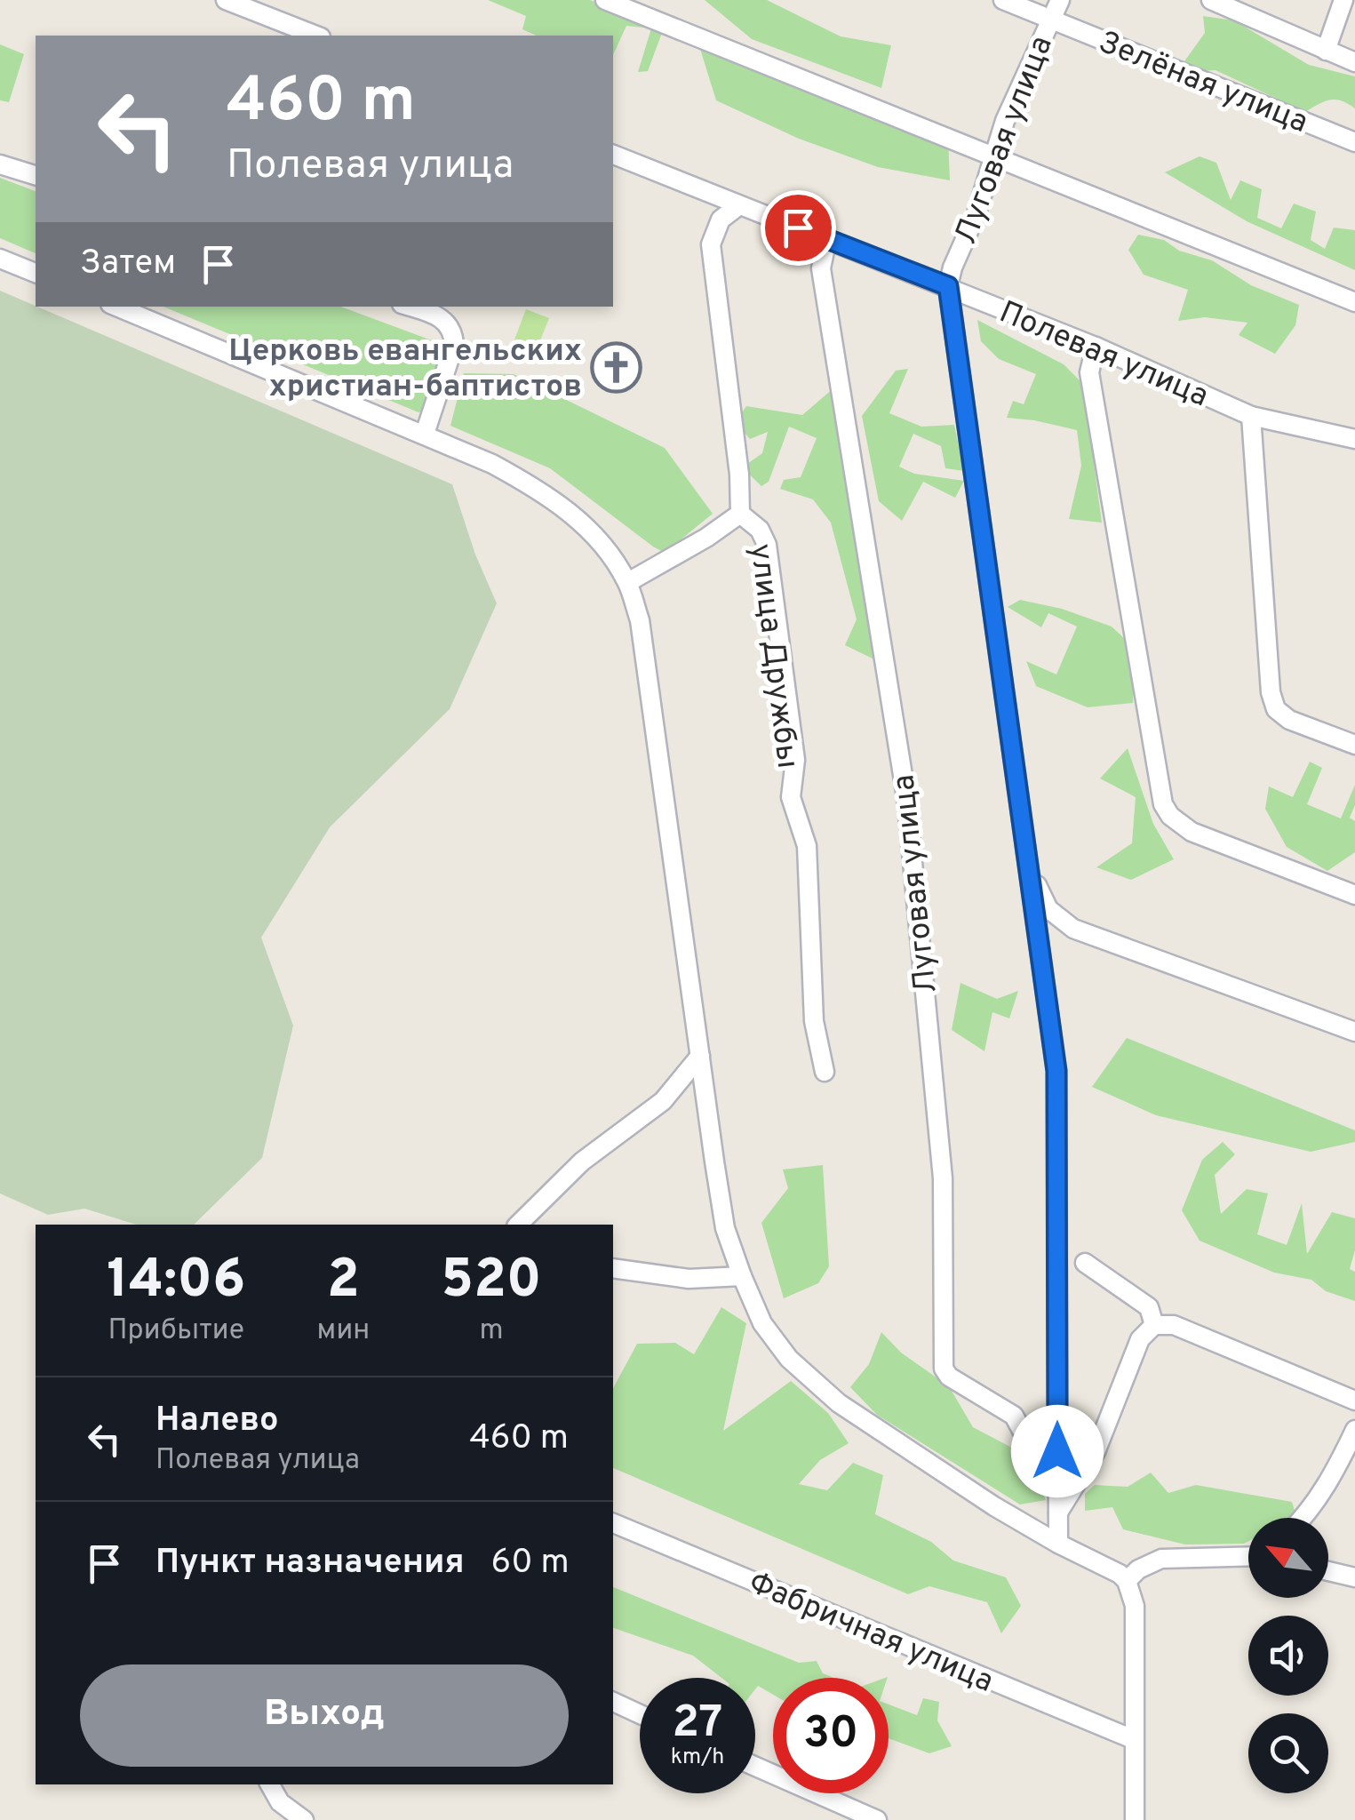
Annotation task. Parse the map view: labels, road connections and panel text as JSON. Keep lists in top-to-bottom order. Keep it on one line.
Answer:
{"streets":{"street":["Зелёная улица","Луговая улица","Полевая улица","улица Дружбы","Фабричная улица"]},"crossings":[["Зелёная улица","Луговая улица"],["Луговая улица","Полевая улица"],["Полевая улица","улица Дружбы"]],"places":{"church":["Церковь евангельских христиан-баптистов"]},"north":"top left","page":{"turn":["460 m","Полевая улица"],"then":"Затем","eta":["14:06","Прибытие","2","мин","520","m"],"list":[{"name":"Налево","note":"Полевая улица","value":"460 m"},{"name":"Пункт назначения","value":"60 m"}],"buttons":"Выход","speed":"27 km/h","limit":"30"}}
